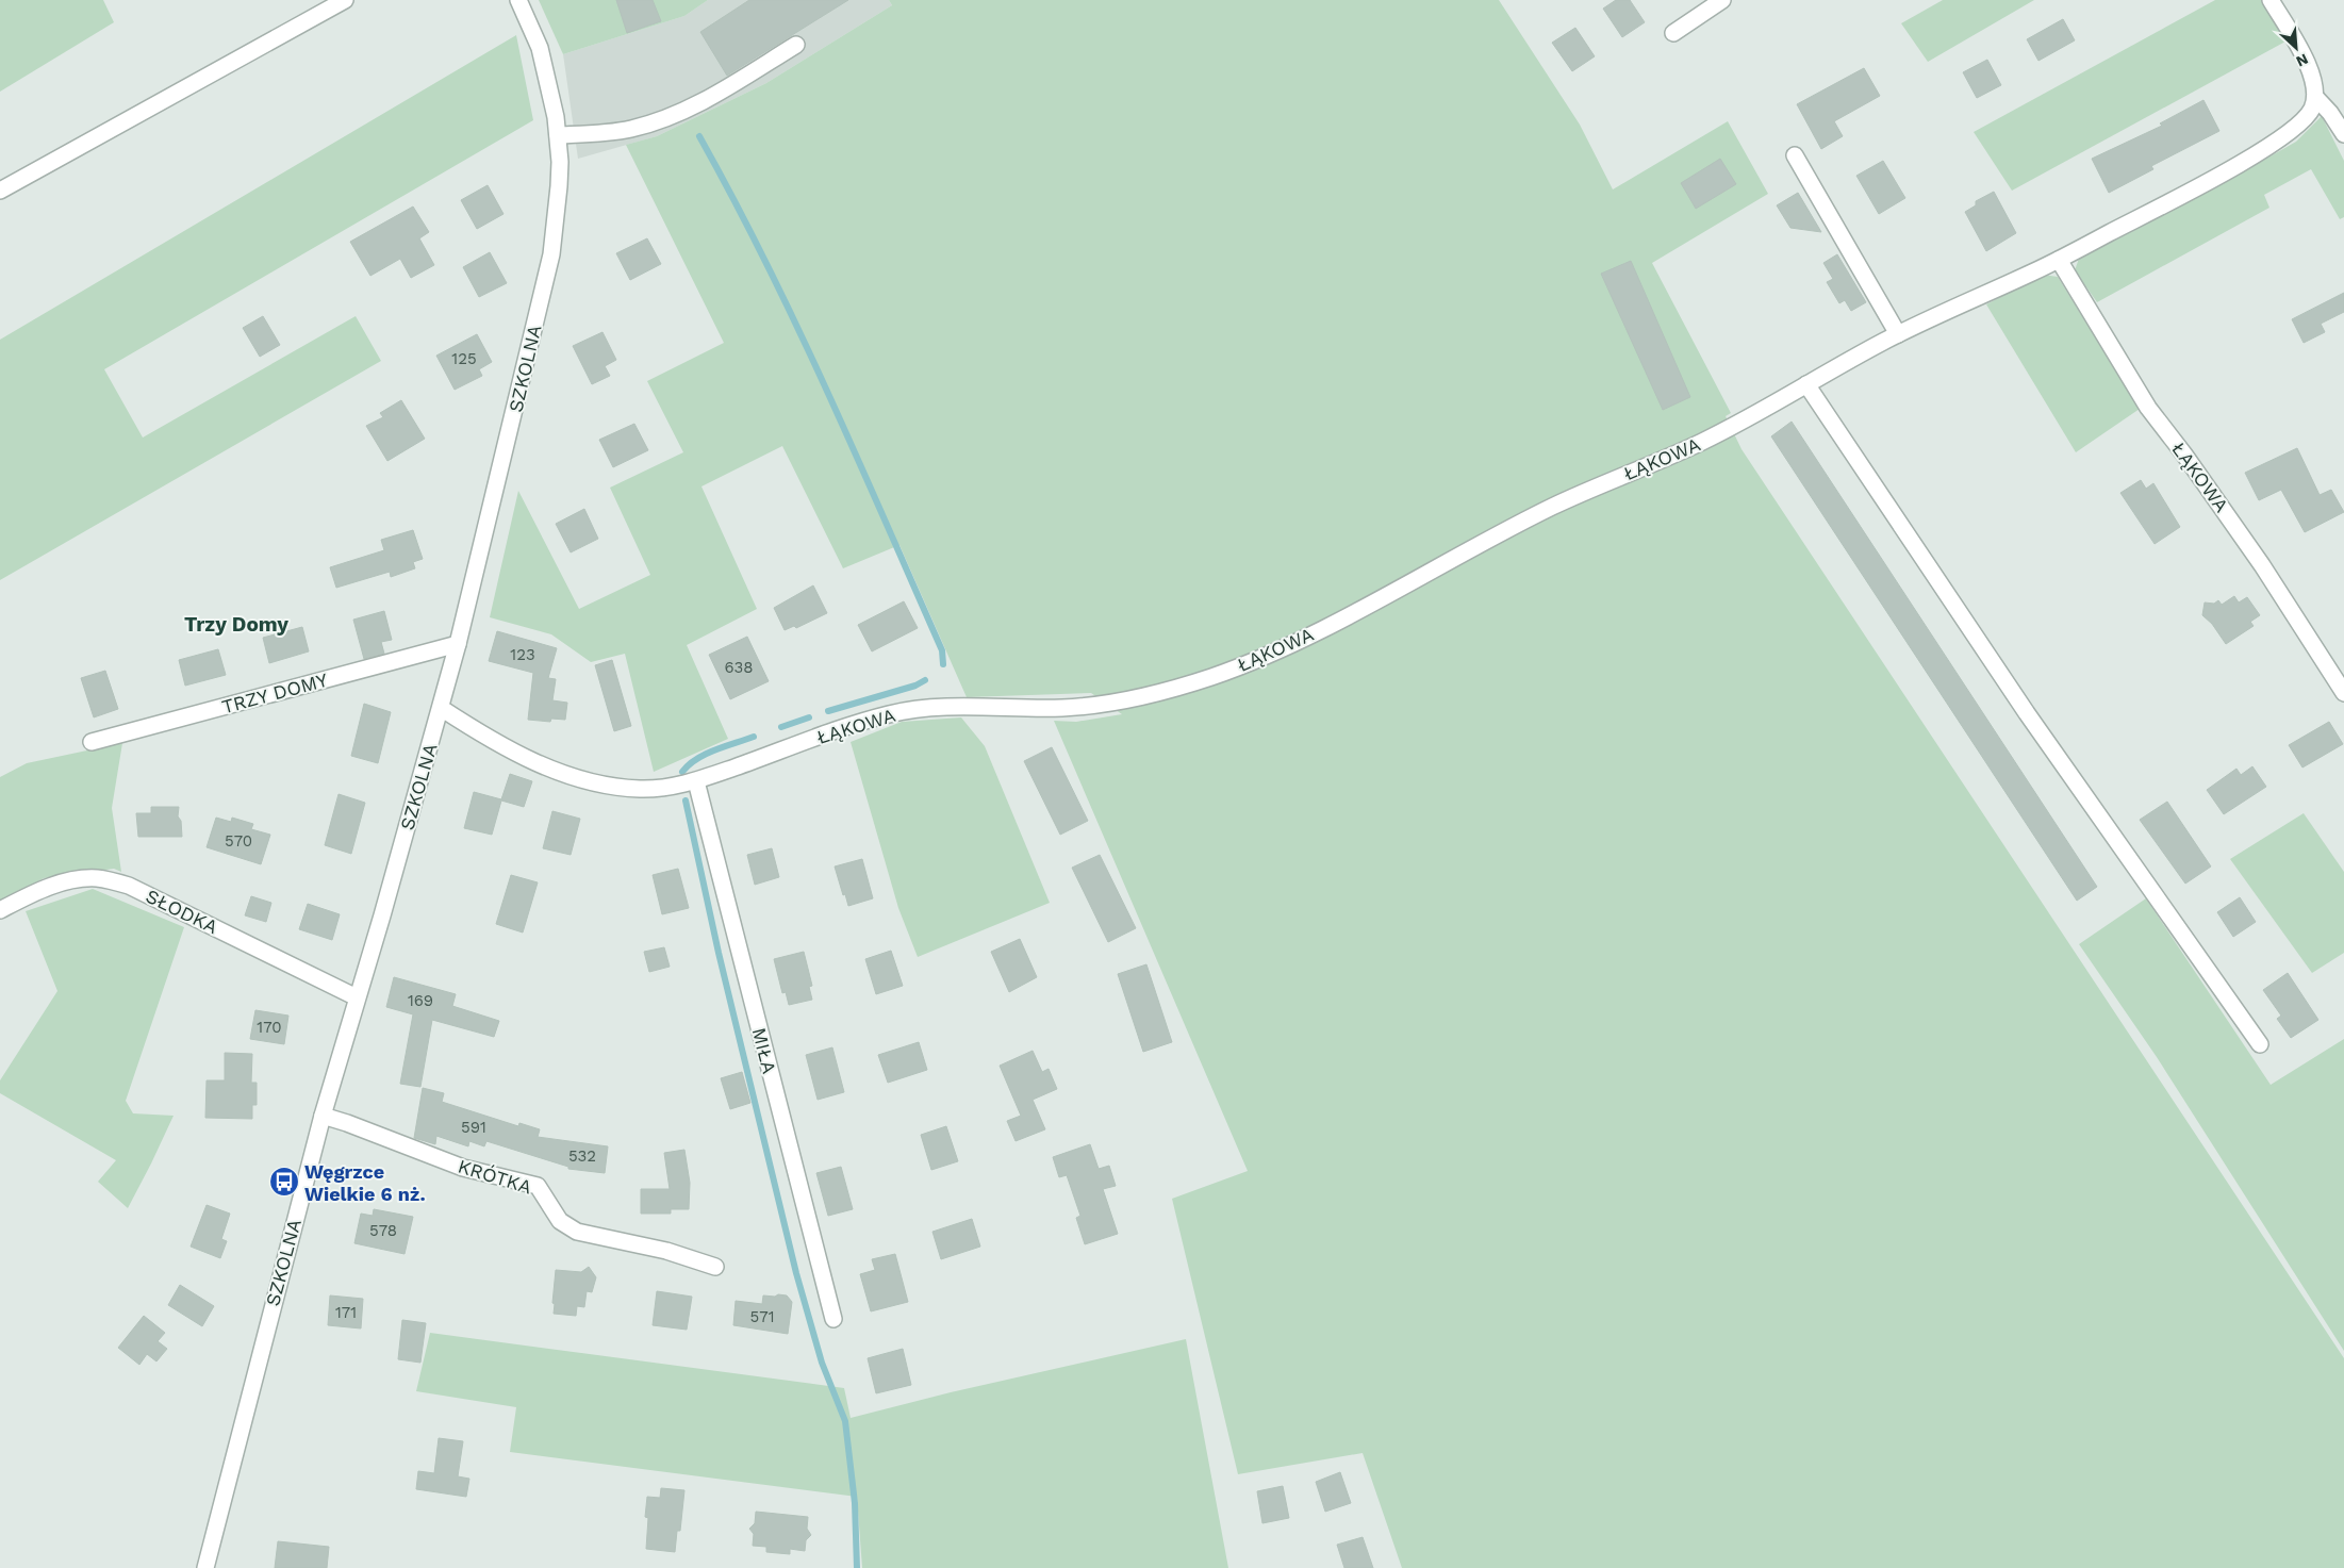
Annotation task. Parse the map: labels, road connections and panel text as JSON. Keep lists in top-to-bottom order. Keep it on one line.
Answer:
{"streets":{"street":["SZKOLNA","ŁĄKOWA","TRZY DOMY","SŁODKA","MIŁA","KRÓTKA"]},"crossings":[["SZKOLNA","ŁĄKOWA"],["SZKOLNA","TRZY DOMY"],["SZKOLNA","SŁODKA"],["SZKOLNA","KRÓTKA"],["ŁĄKOWA","MIŁA"]],"districts":["Trzy Domy"],"places":{"bus stop":["Węgrzce Wielkie 6 nż."]},"house_numbers":["125","123","638","570","169","170","591","532","578","171","571"],"north":"bottom right"}
